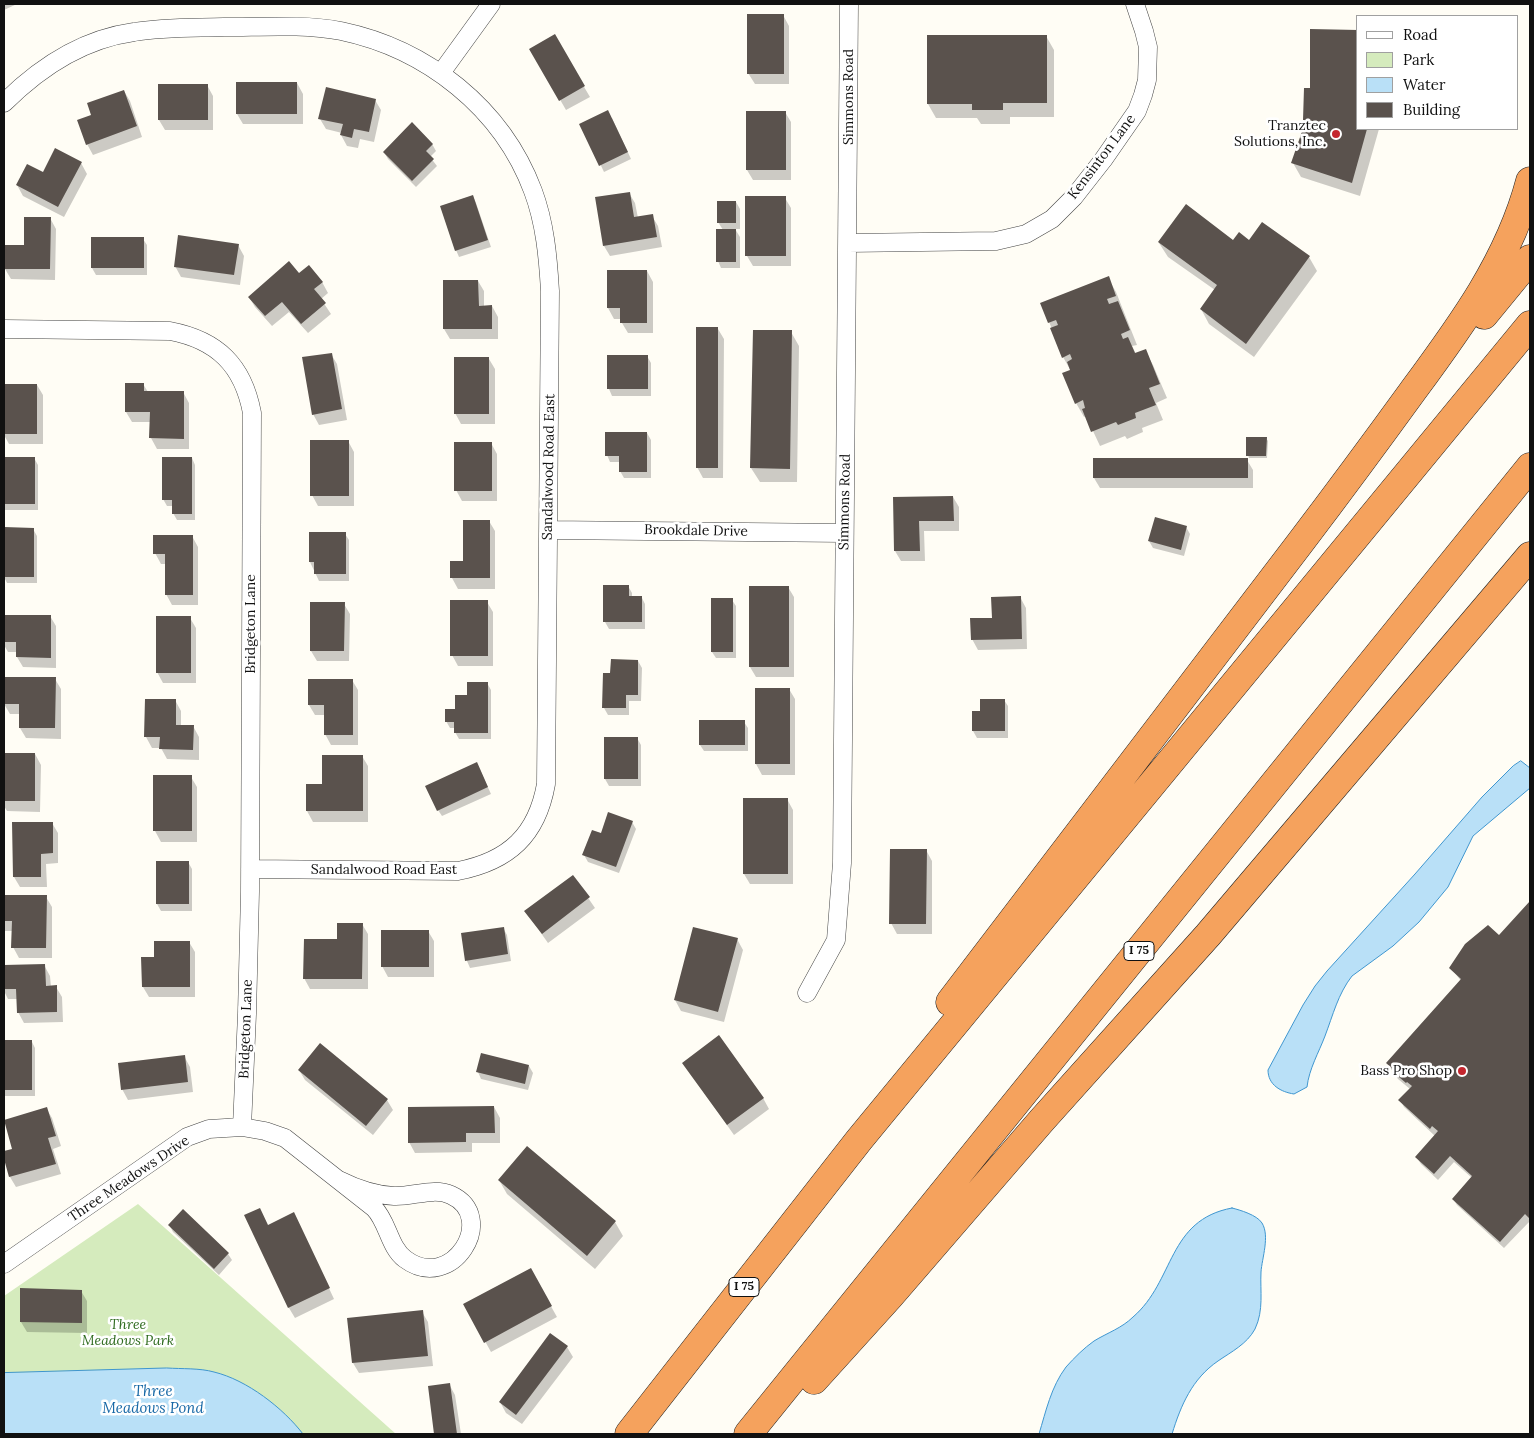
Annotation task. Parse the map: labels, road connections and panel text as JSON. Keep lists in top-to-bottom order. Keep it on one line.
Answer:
{"streets":{"highway":["I 75"],"street":["Simmons Road","Kensinton Lane","Sandalwood Road East","Brookdale Drive","Bridgeton Lane","Three Meadows Drive"]},"crossings":[["Simmons Road","Kensinton Lane"],["Simmons Road","Brookdale Drive"],["Sandalwood Road East","Brookdale Drive"],["Sandalwood Road East","Bridgeton Lane"],["Bridgeton Lane","Three Meadows Drive"]],"water":["Three Meadows Pond"],"parks":["Three Meadows Park"],"places":["Tranztec Solutions, Inc.","Bass Pro Shop"],"legend":["Road","Park","Water","Building"]}
